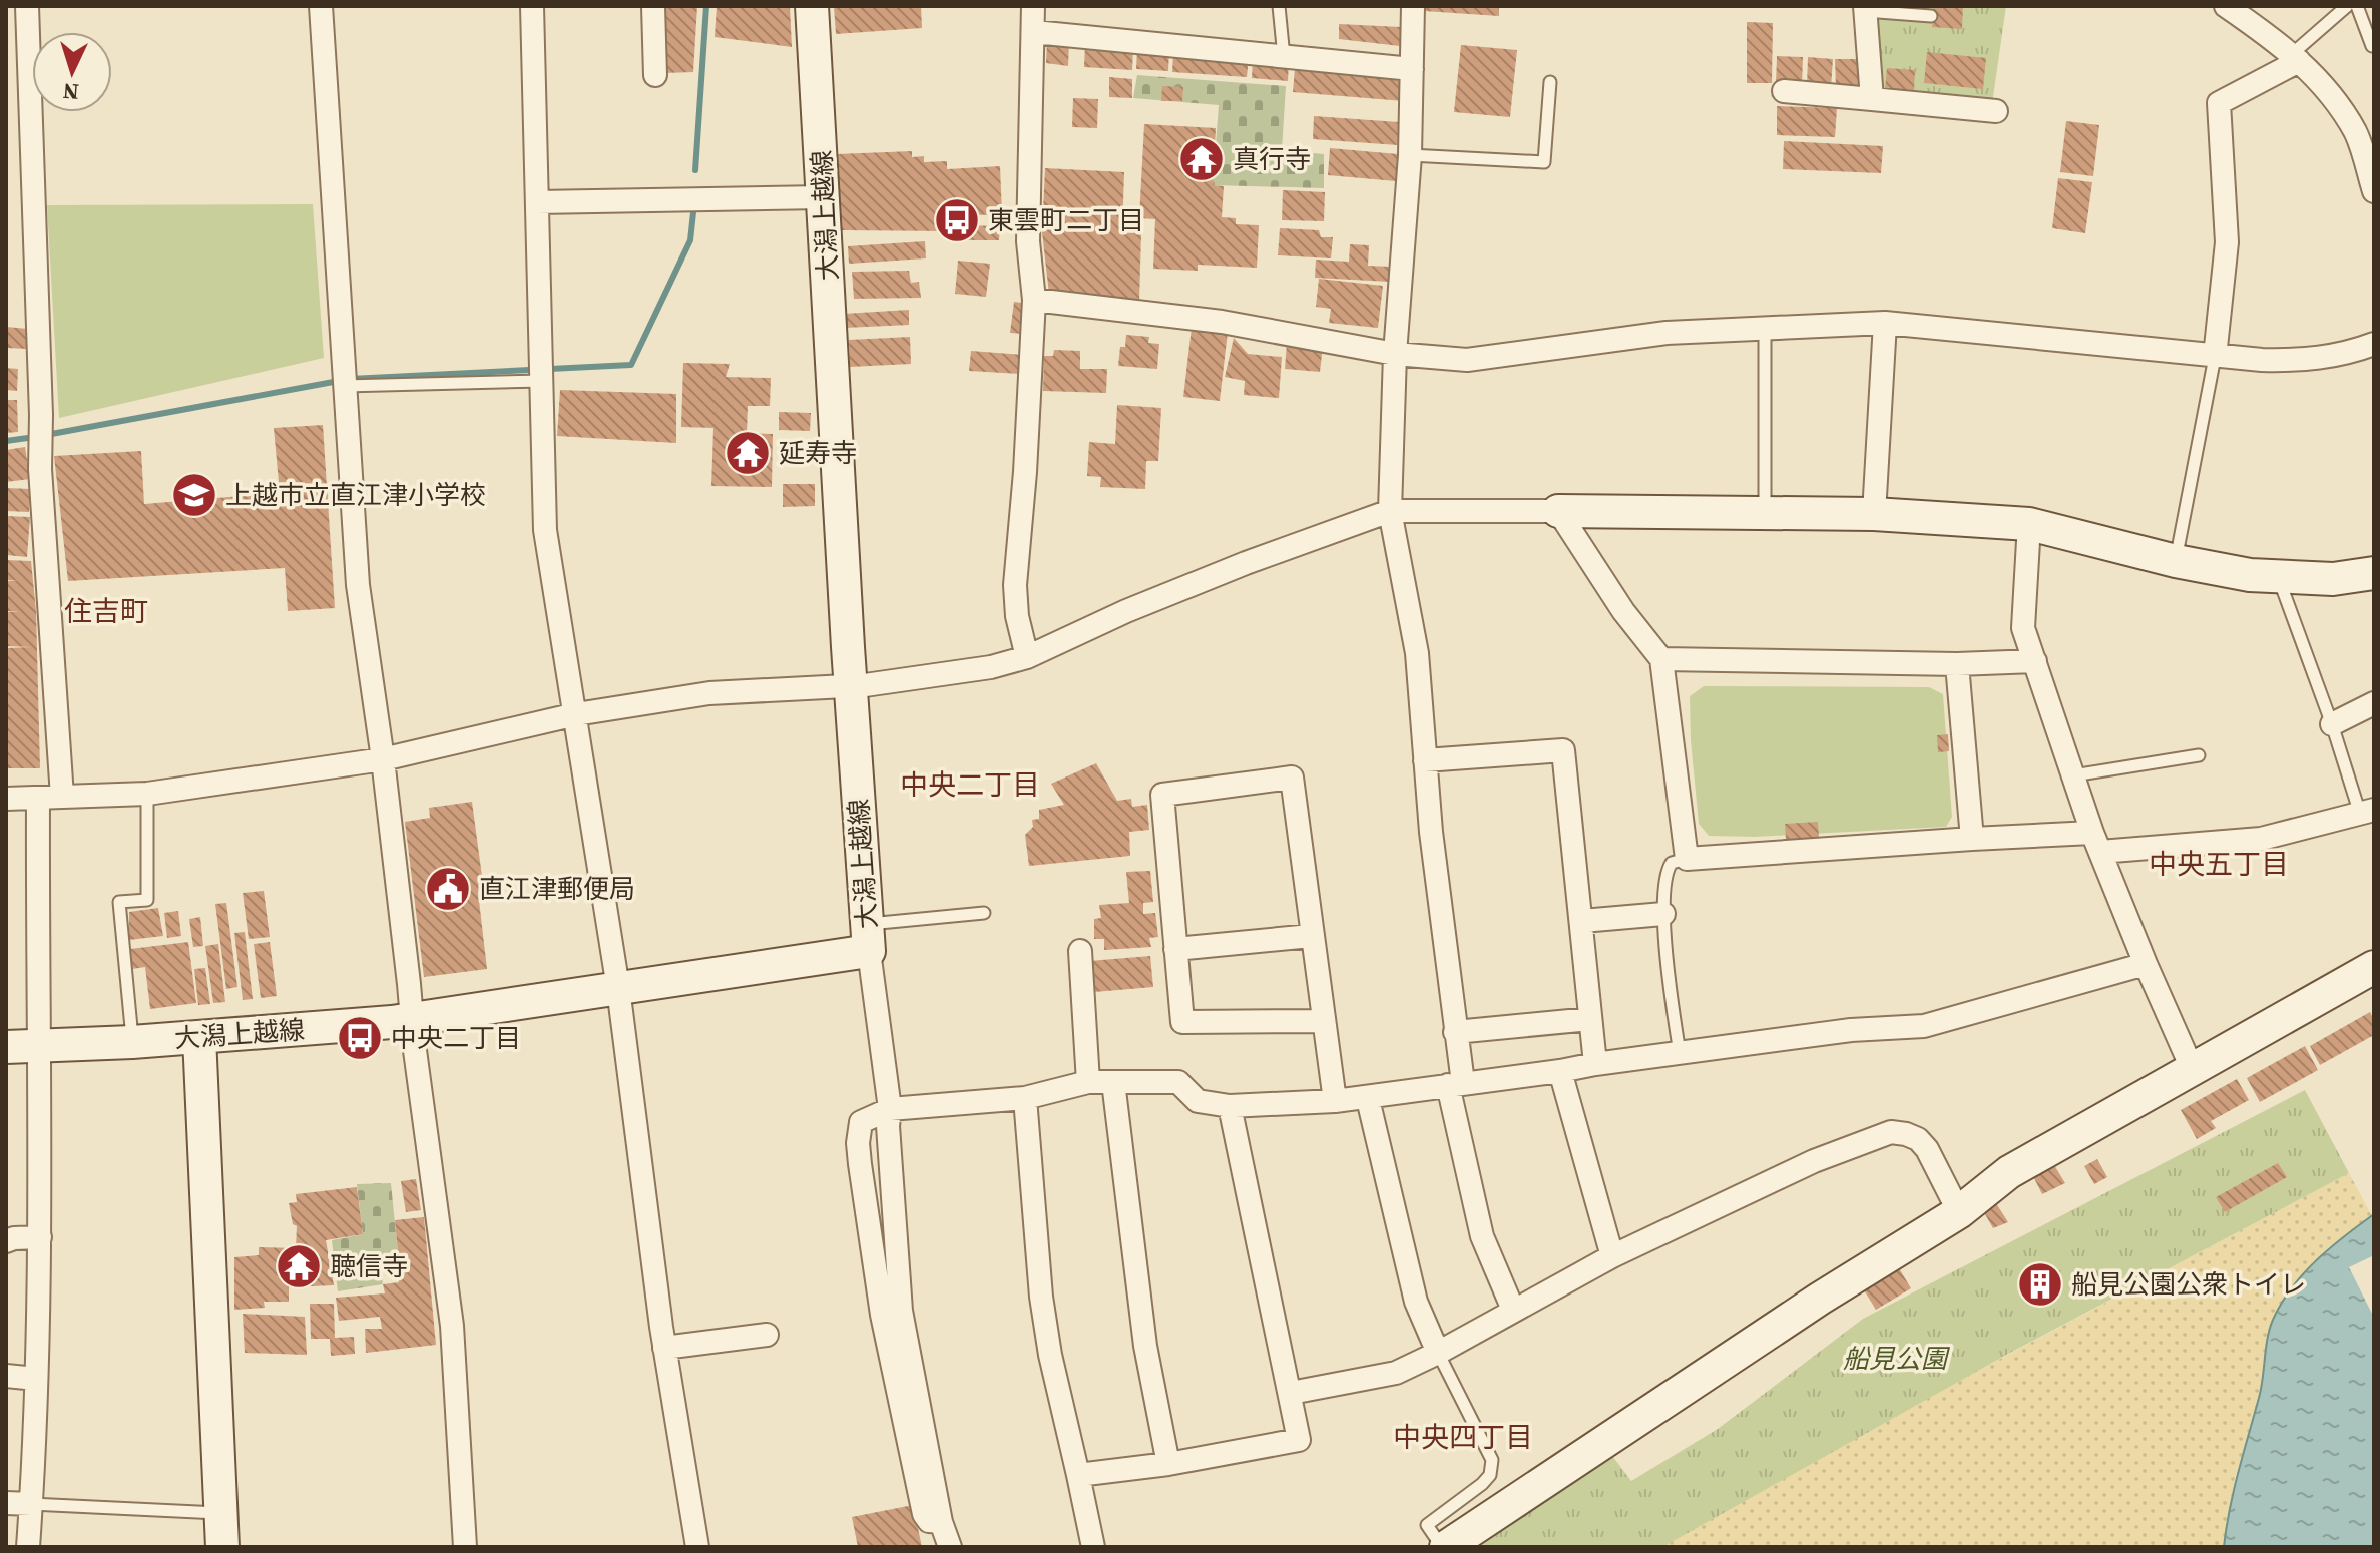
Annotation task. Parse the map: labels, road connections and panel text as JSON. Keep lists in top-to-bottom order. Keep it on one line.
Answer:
{"streets":{"street":["大潟上越線"]},"districts":["住吉町","中央二丁目","中央五丁目","中央四丁目"],"parks":["船見公園"],"places":{"temple":["真行寺","延寿寺","聴信寺"],"bus stop":["東雲町二丁目","中央二丁目"],"school or university":["上越市立直江津小学校"],"public building":["直江津郵便局"],"building":["船見公園公衆トイレ"]},"north":"bottom"}
